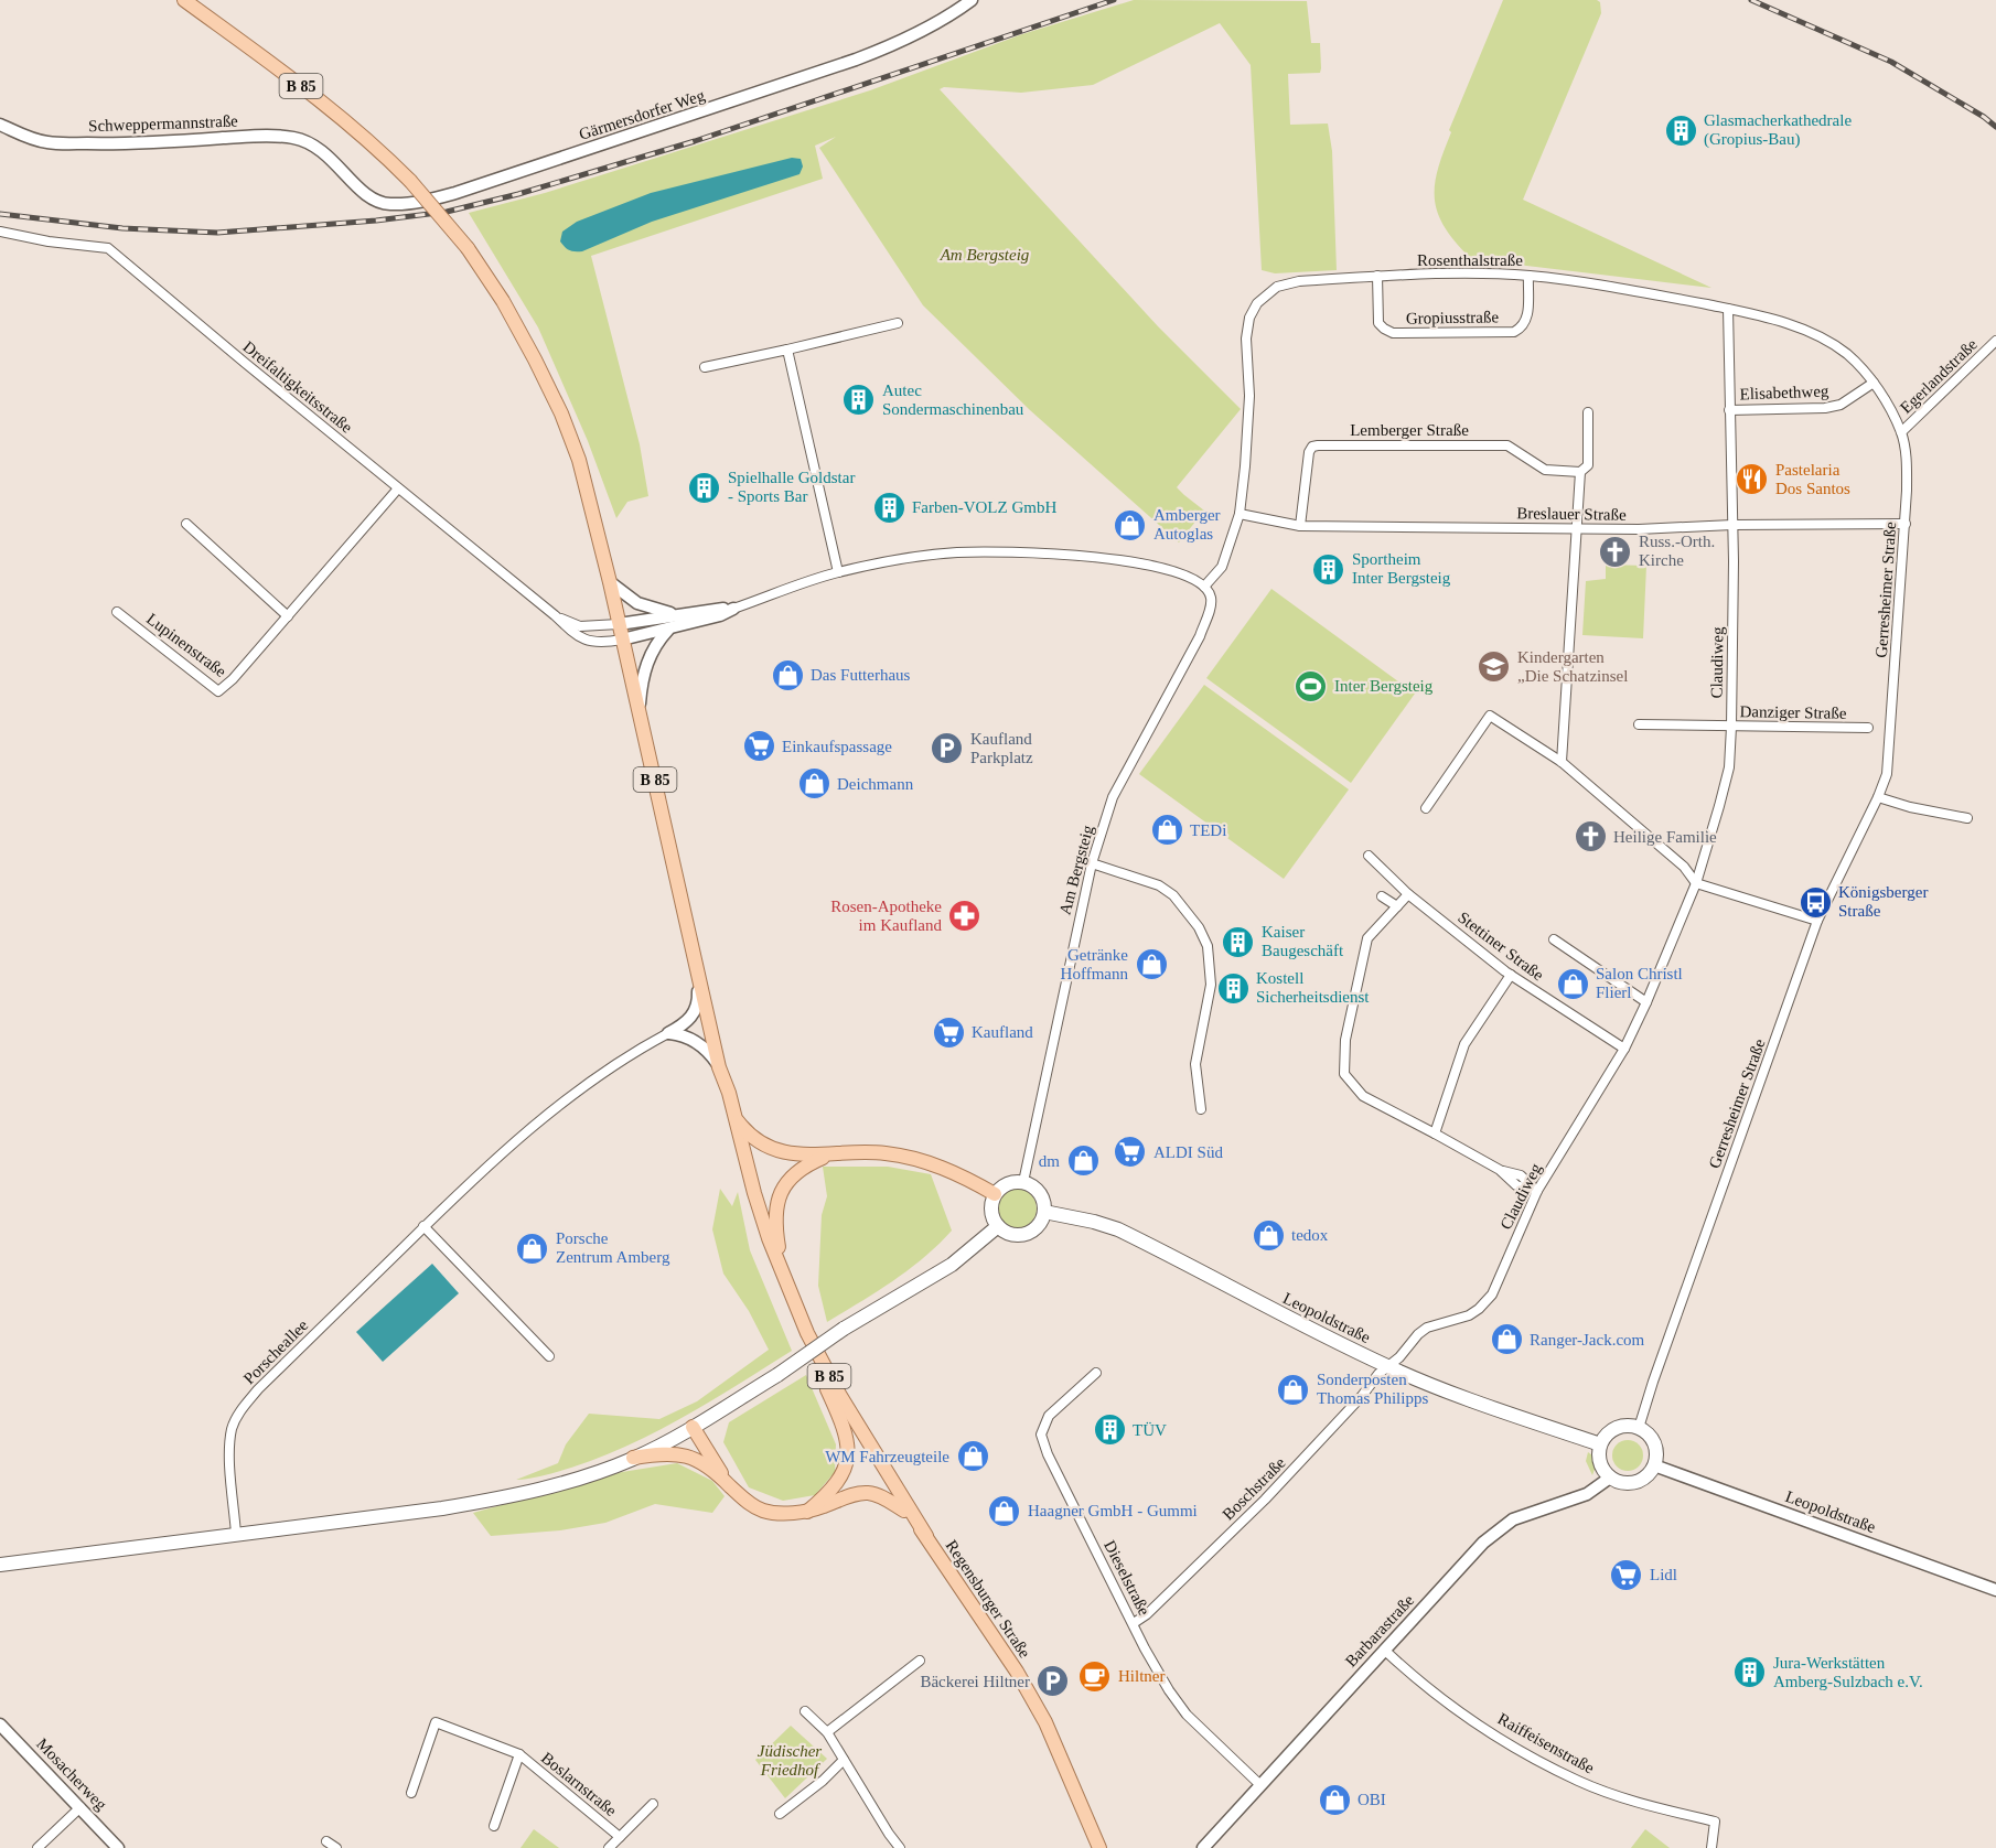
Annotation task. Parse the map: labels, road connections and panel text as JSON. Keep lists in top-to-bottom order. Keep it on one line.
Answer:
{"streets":{"main road":["B 85","Leopoldstraße","Regensburger Straße"],"street":["Gärmersdorfer Weg","Schweppermannstraße","Rosenthalstraße","Gropiusstraße","Egerlandstraße","Dreifaltigkeitsstraße","Elisabethweg","Lemberger Straße","Breslauer Straße","Gerresheimer Straße","Lupinenstraße","Claudiweg","Danziger Straße","Am Bergsteig","Stettiner Straße","Porscheallee","Boschstraße","Dieselstraße","Barbarastraße","Raiffeisenstraße","Mosacherweg","Boslarnstraße"]},"crossings":[["B 85","Dreifaltigkeitsstraße"],["B 85","Regensburger Straße"],["Gärmersdorfer Weg","Schweppermannstraße"],["Rosenthalstraße","Gropiusstraße"],["Rosenthalstraße","Egerlandstraße"],["Rosenthalstraße","Elisabethweg"],["Rosenthalstraße","Breslauer Straße"],["Rosenthalstraße","Gerresheimer Straße"],["Rosenthalstraße","Claudiweg"],["Rosenthalstraße","Am Bergsteig"],["Dreifaltigkeitsstraße","Lupinenstraße"],["Elisabethweg","Claudiweg"],["Lemberger Straße","Breslauer Straße"],["Breslauer Straße","Gerresheimer Straße"],["Breslauer Straße","Claudiweg"],["Gerresheimer Straße","Leopoldstraße"],["Gerresheimer Straße","Barbarastraße"],["Claudiweg","Danziger Straße"],["Claudiweg","Stettiner Straße"],["Claudiweg","Leopoldstraße"],["Claudiweg","Boschstraße"],["Am Bergsteig","Leopoldstraße"],["Leopoldstraße","Boschstraße"],["Leopoldstraße","Barbarastraße"],["Boschstraße","Dieselstraße"],["Dieselstraße","Barbarastraße"],["Barbarastraße","Raiffeisenstraße"]],"parks":["Am Bergsteig","Jüdischer Friedhof"],"places":{"building":["Glasmacherkathedrale (Gropius-Bau)","Autec Sondermaschinenbau","Spielhalle Goldstar - Sports Bar","Farben-VOLZ GmbH","Sportheim Inter Bergsteig","Kaiser Baugeschäft","Kostell Sicherheitsdienst","TÜV","Jura-Werkstätten Amberg-Sulzbach e.V."],"restaurant":["Pastelaria Dos Santos"],"shop":["Amberger Autoglas","Das Futterhaus","Deichmann","TEDi","Getränke Hoffmann","Salon Christl Flierl","dm","tedox","Porsche Zentrum Amberg","Ranger-Jack.com","Sonderposten Thomas Philipps","WM Fahrzeugteile","Haagner GmbH - Gummi","OBI"],"church":["Russ.-Orth. Kirche","Heilige Familie"],"school or university":["Kindergarten „Die Schatzinsel"],"sports":["Inter Bergsteig"],"supermarket":["Einkaufspassage","Kaufland","ALDI Süd","Lidl"],"parking":["Kaufland Parkplatz","Bäckerei Hiltner"],"bus stop":["Königsberger Straße"],"pharmacy":["Rosen-Apotheke im Kaufland"],"cafe":["Hiltner"]}}
